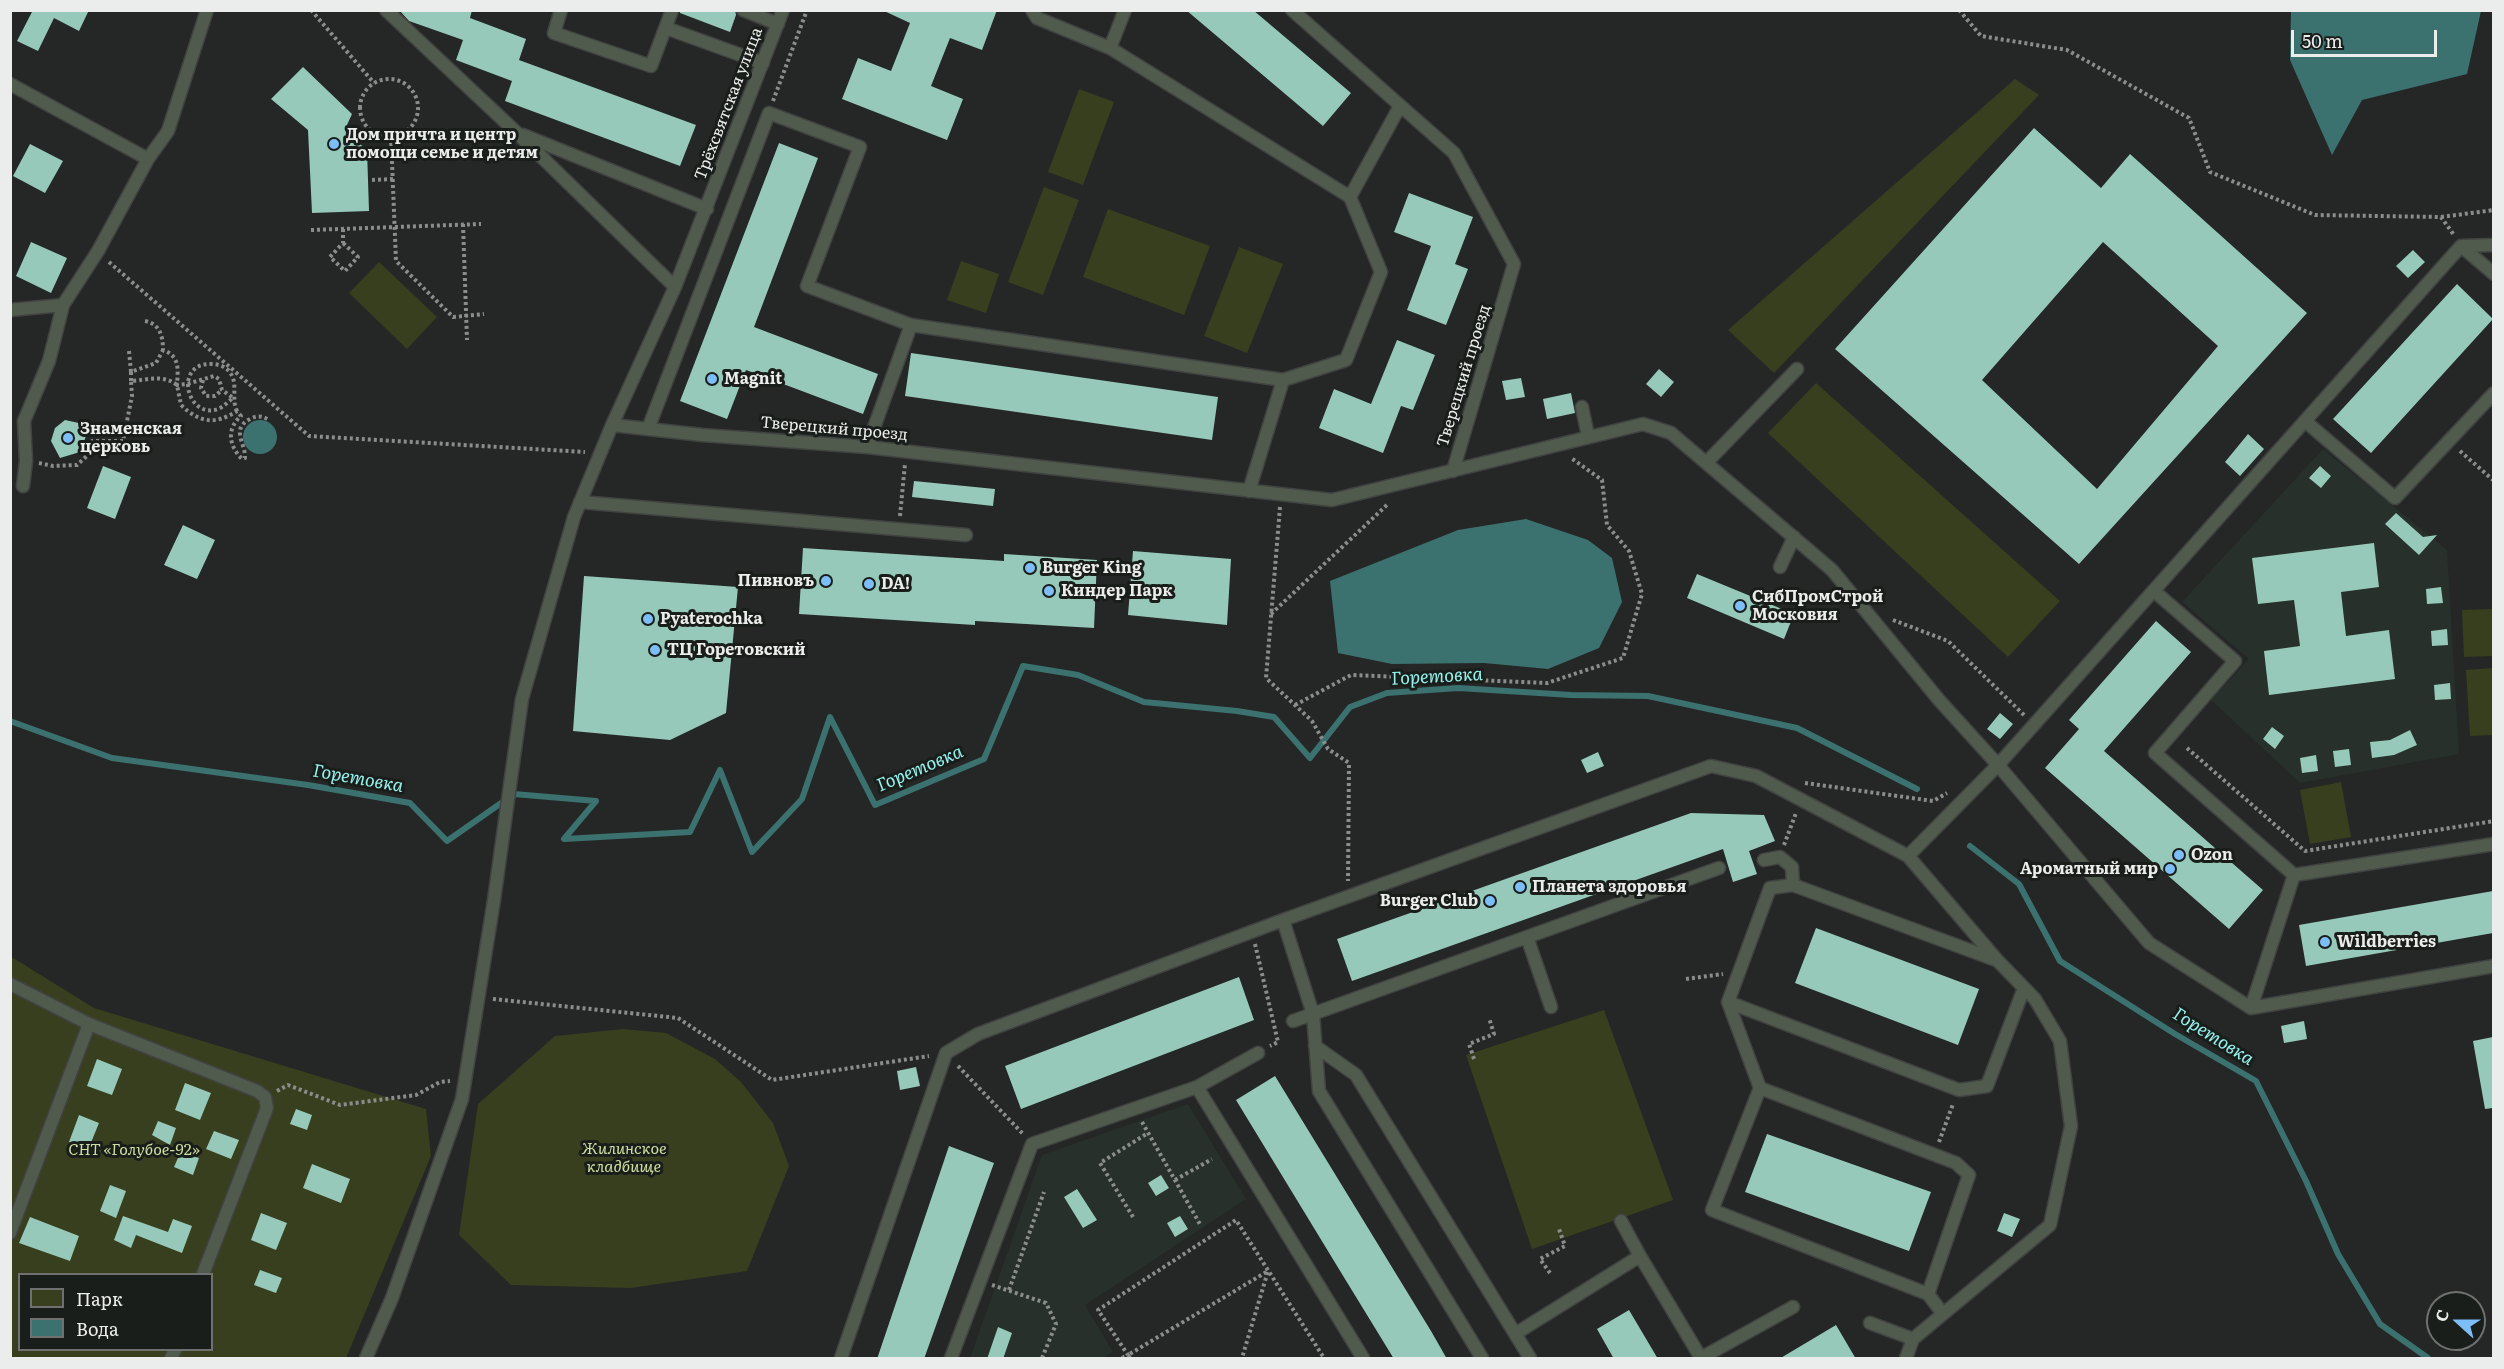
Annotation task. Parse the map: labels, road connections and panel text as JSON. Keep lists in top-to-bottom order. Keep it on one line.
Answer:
{"streets":{"lane":["Трёхсвятская улица","Тверецкий проезд"]},"water":["Горетовка"],"parks":["Жилинское кладбище","СНТ «Голубое-92»"],"places":["Дом причта и центр помощи семье и детям","Magnit","Знаменская церковь","Burger King","Пивновъ","DA!","Киндер Парк","СибПромСтрой Московия","Pyaterochka","ТЦ Горетовский","Ozon","Ароматный мир","Планета здоровья","Burger Club","Wildberries"],"legend":["Парк","Вода"],"scale_bar":"50 m","north":"left"}
